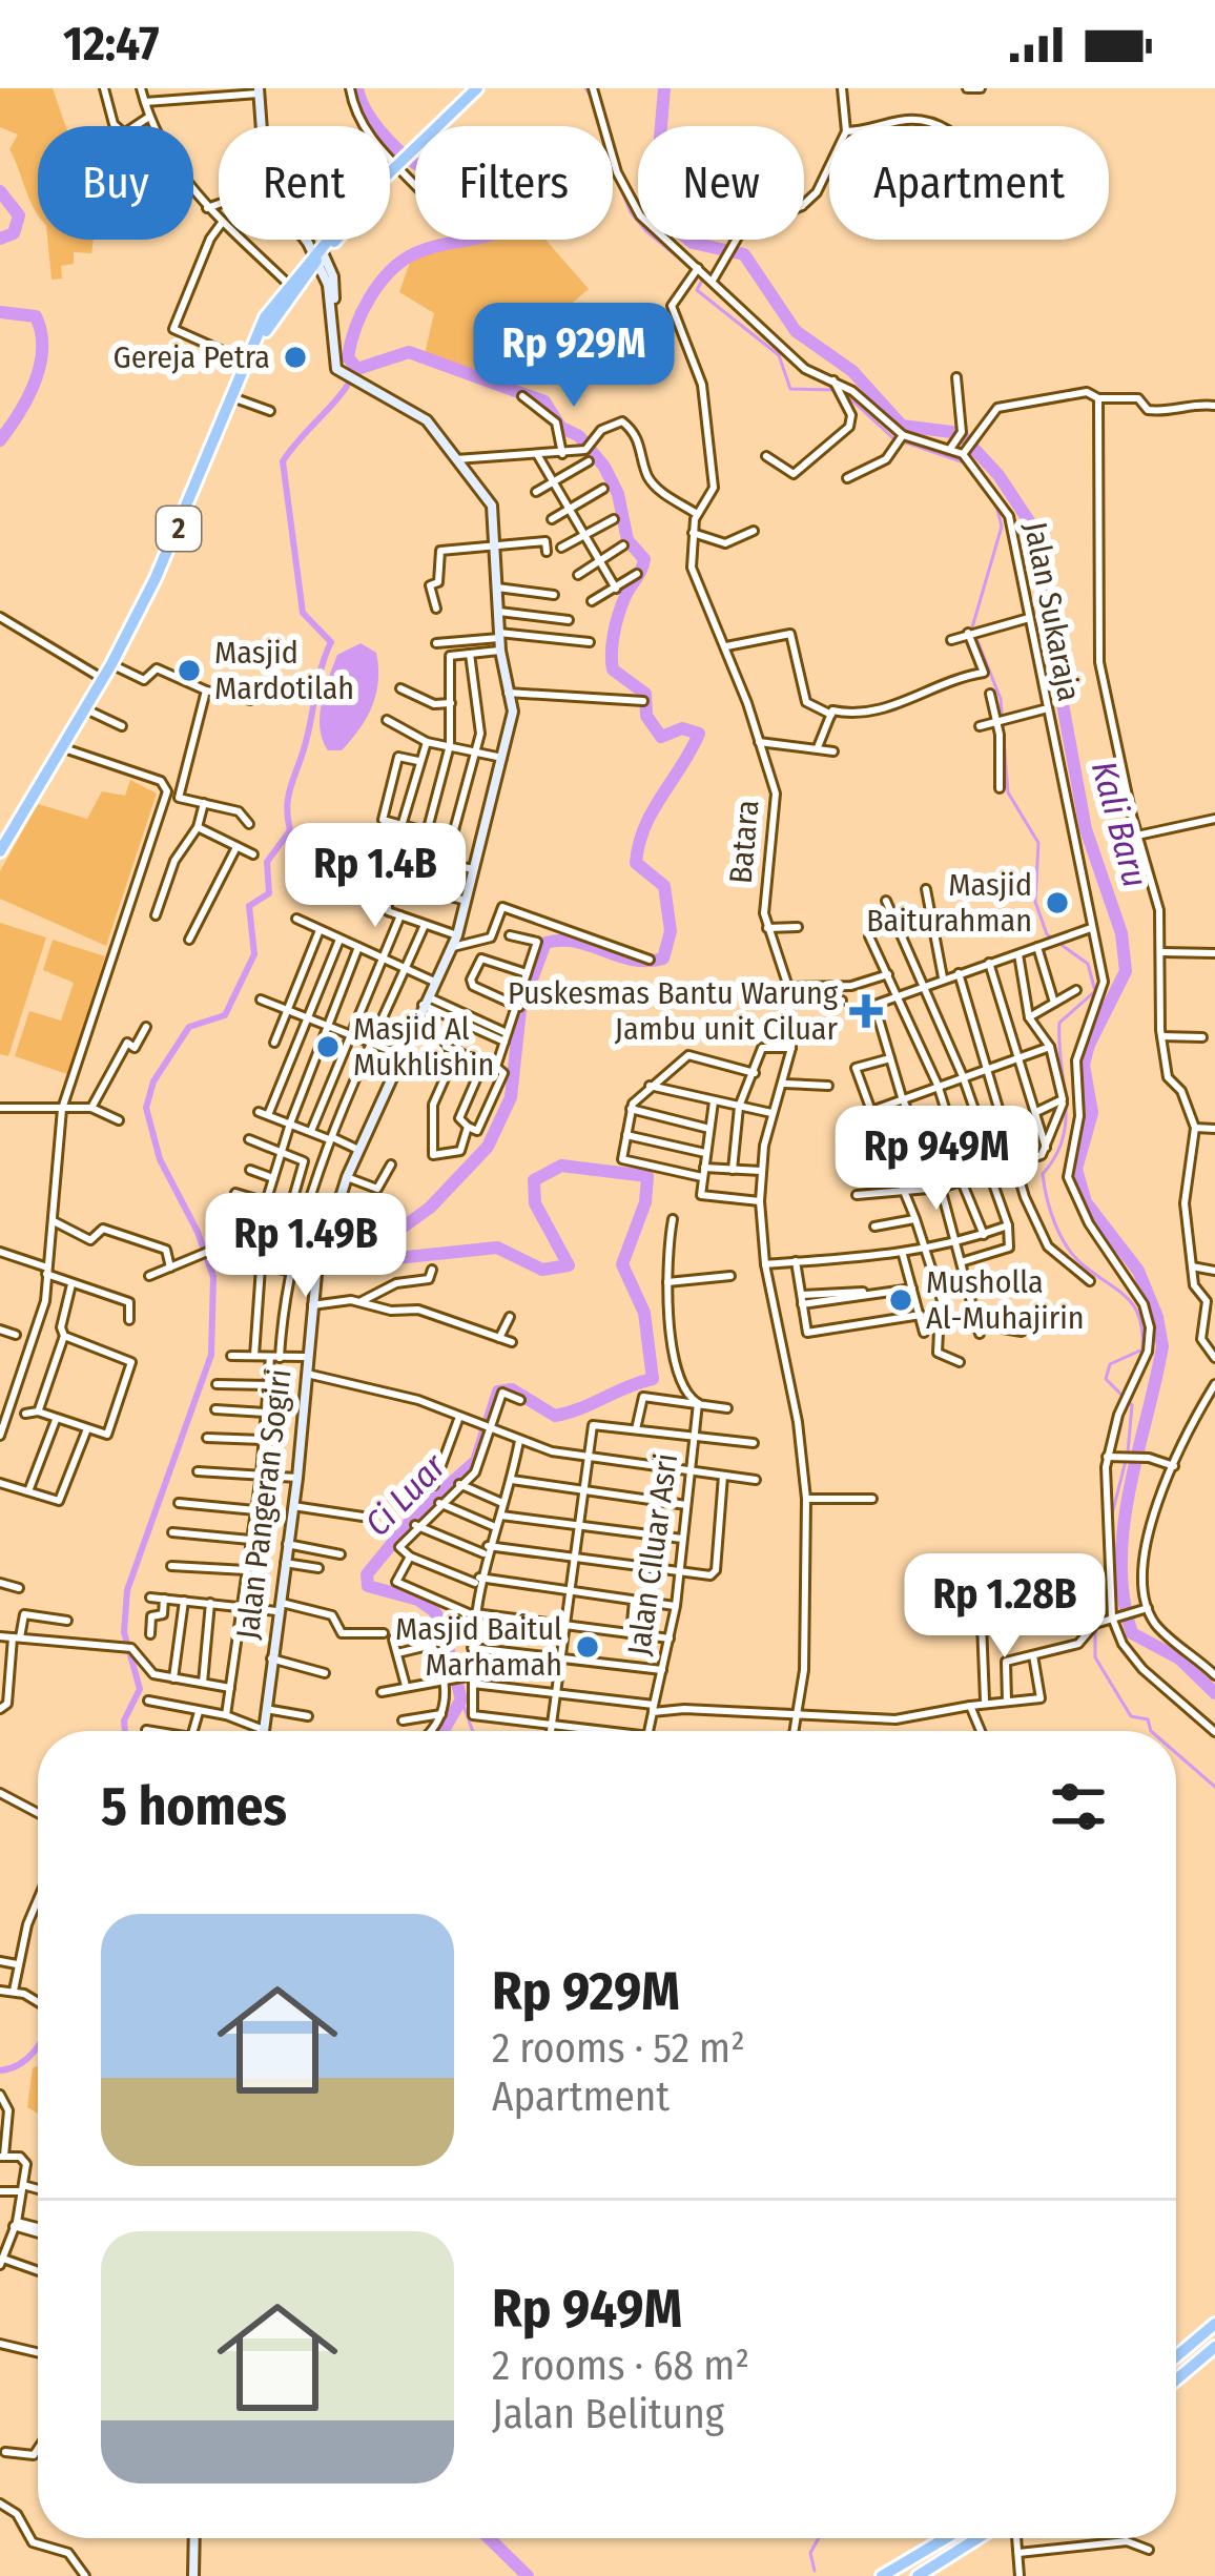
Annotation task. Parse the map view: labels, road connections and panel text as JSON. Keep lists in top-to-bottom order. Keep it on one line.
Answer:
{"streets":{"highway":["2"],"street":["Jalan Sukaraja","Batara","Jalan Pangeran Sogiri","Jalan CIluar Asri"]},"crossings":[["2","Jalan Pangeran Sogiri"]],"water":["Kali Baru","Ci Luar"],"places":{"other":["Gereja Petra","Masjid Mardotilah","Masjid Baiturahman","Masjid Al Mukhlishin","Musholla Al-Muhajirin","Masjid Baitul Marhamah"],"health":["Puskesmas Bantu Warung Jambu unit Ciluar"]},"page":{"status":"12:47","chip":["Buy","Rent","Filters","New","Apartment"],"price":["Rp 929M","Rp 1.4B","Rp 949M","Rp 1.49B","Rp 1.28B"],"heading":"5 homes","list":[{"name":"Rp 929M","note":"2 rooms · 52 m² · Apartment"},{"name":"Rp 949M","note":"2 rooms · 68 m² · Jalan Belitung"}]}}
